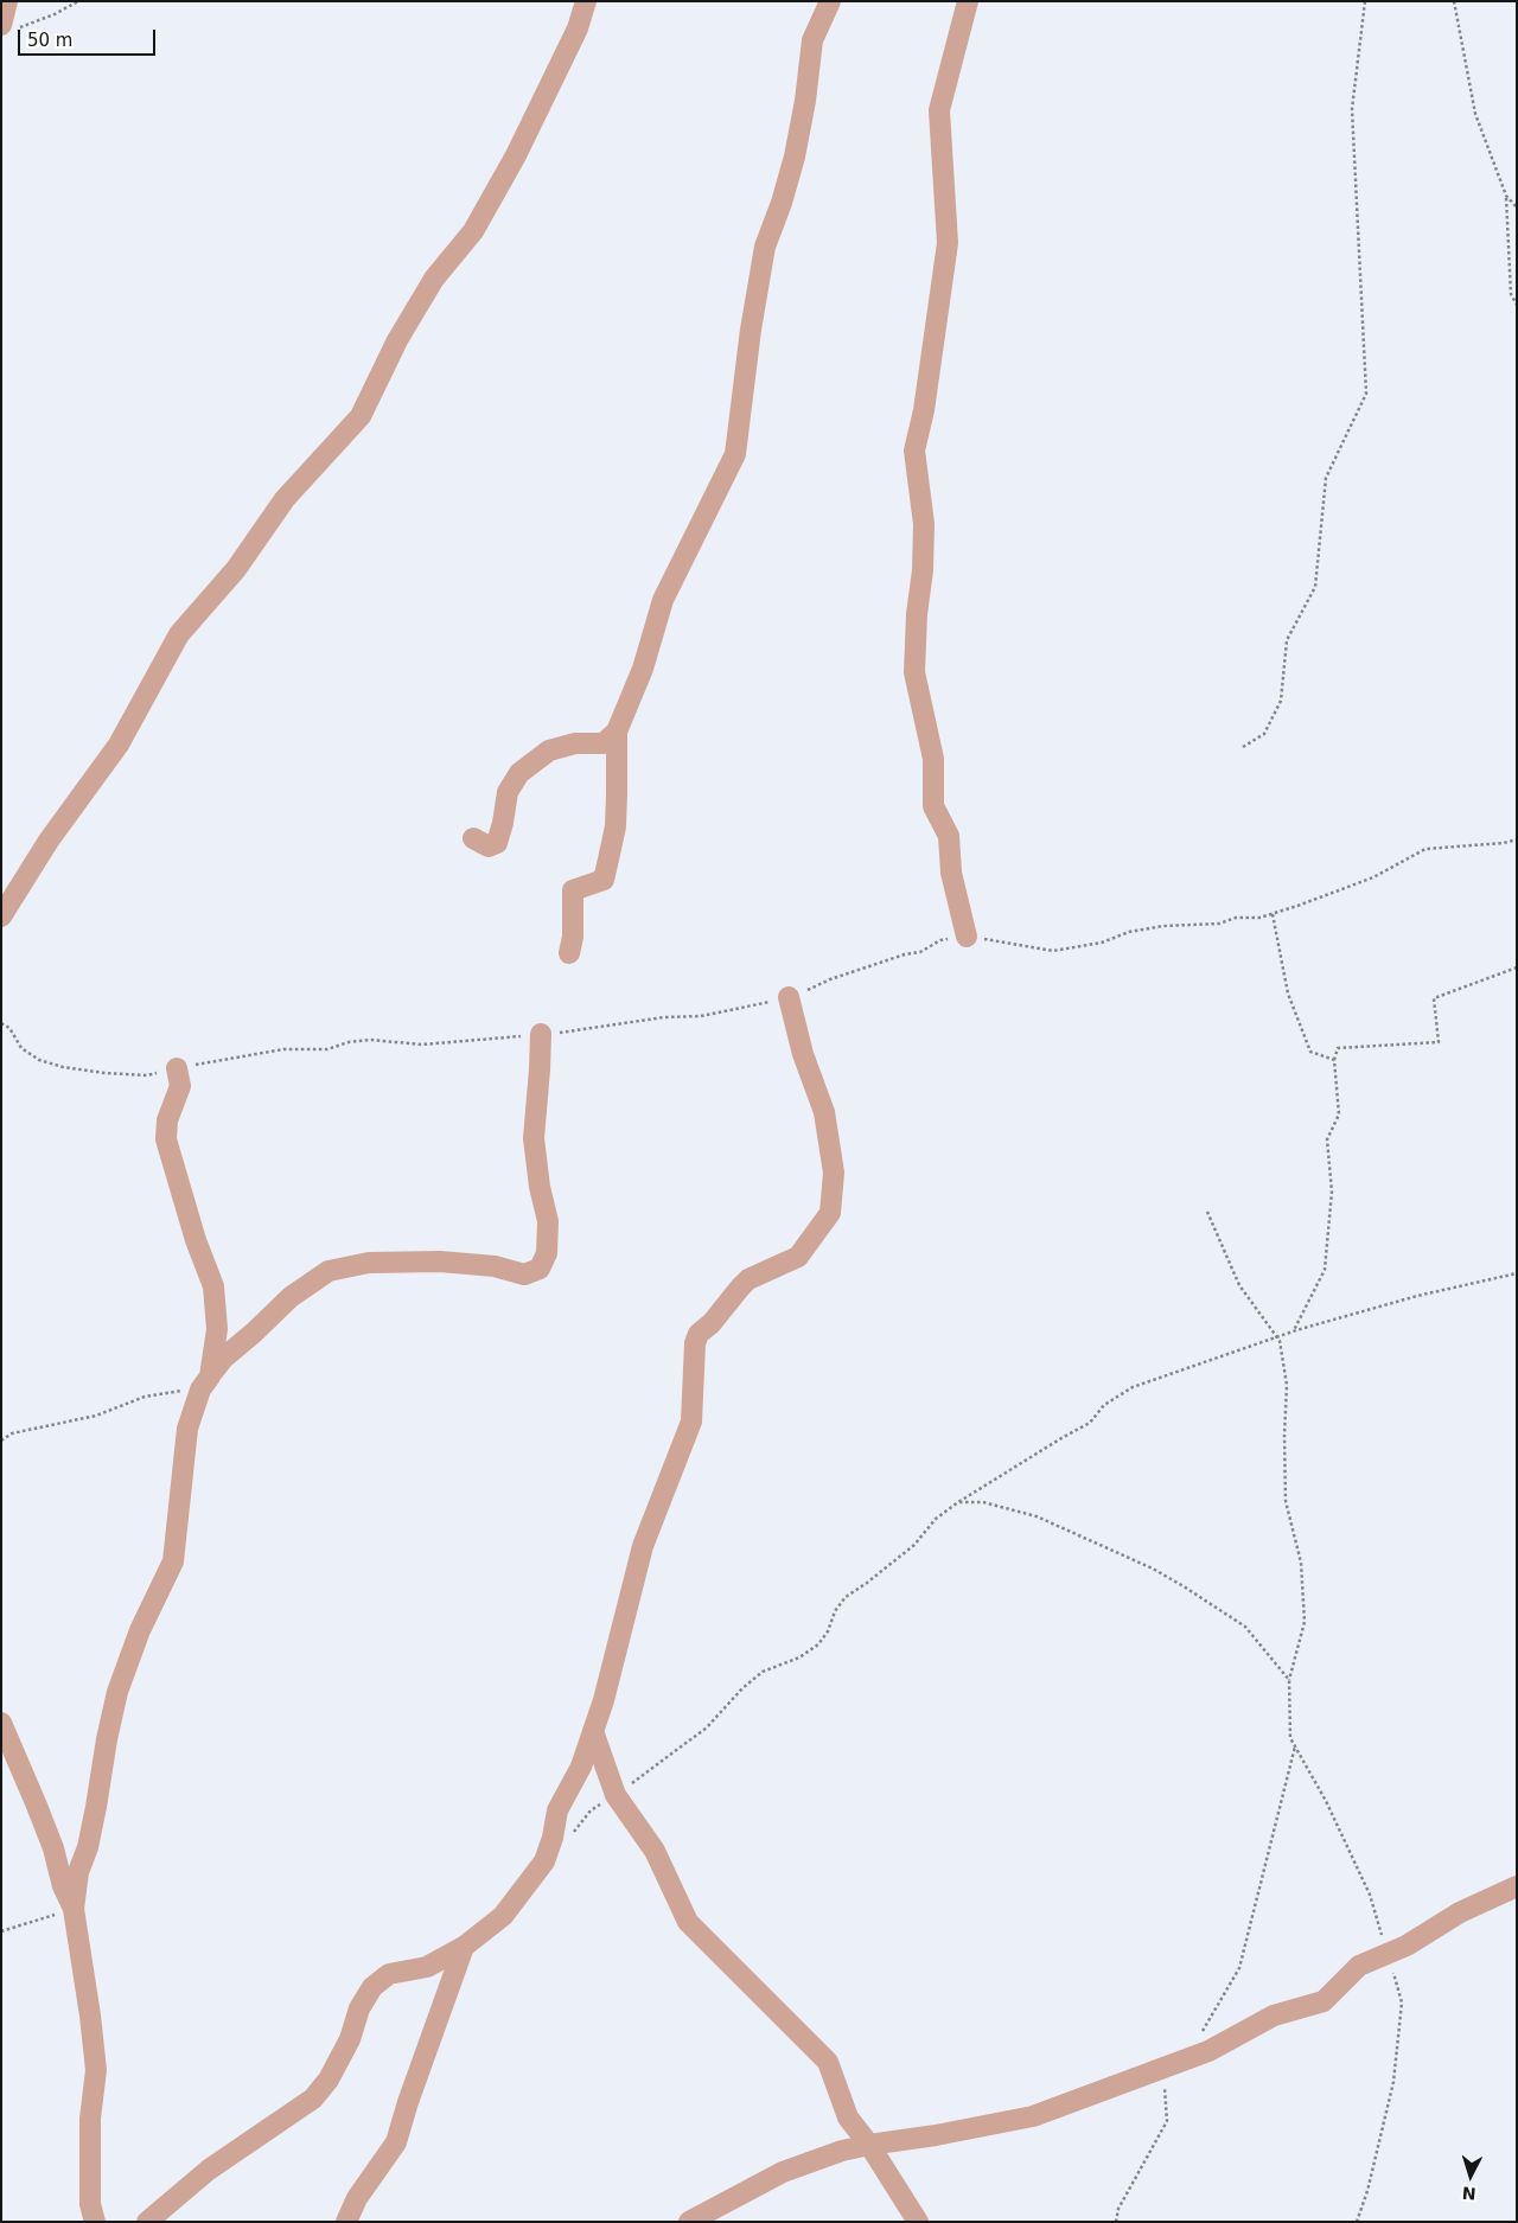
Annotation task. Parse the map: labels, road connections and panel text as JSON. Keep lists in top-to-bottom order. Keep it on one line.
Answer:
{"scale_bar":"50 m","north":"bottom"}
